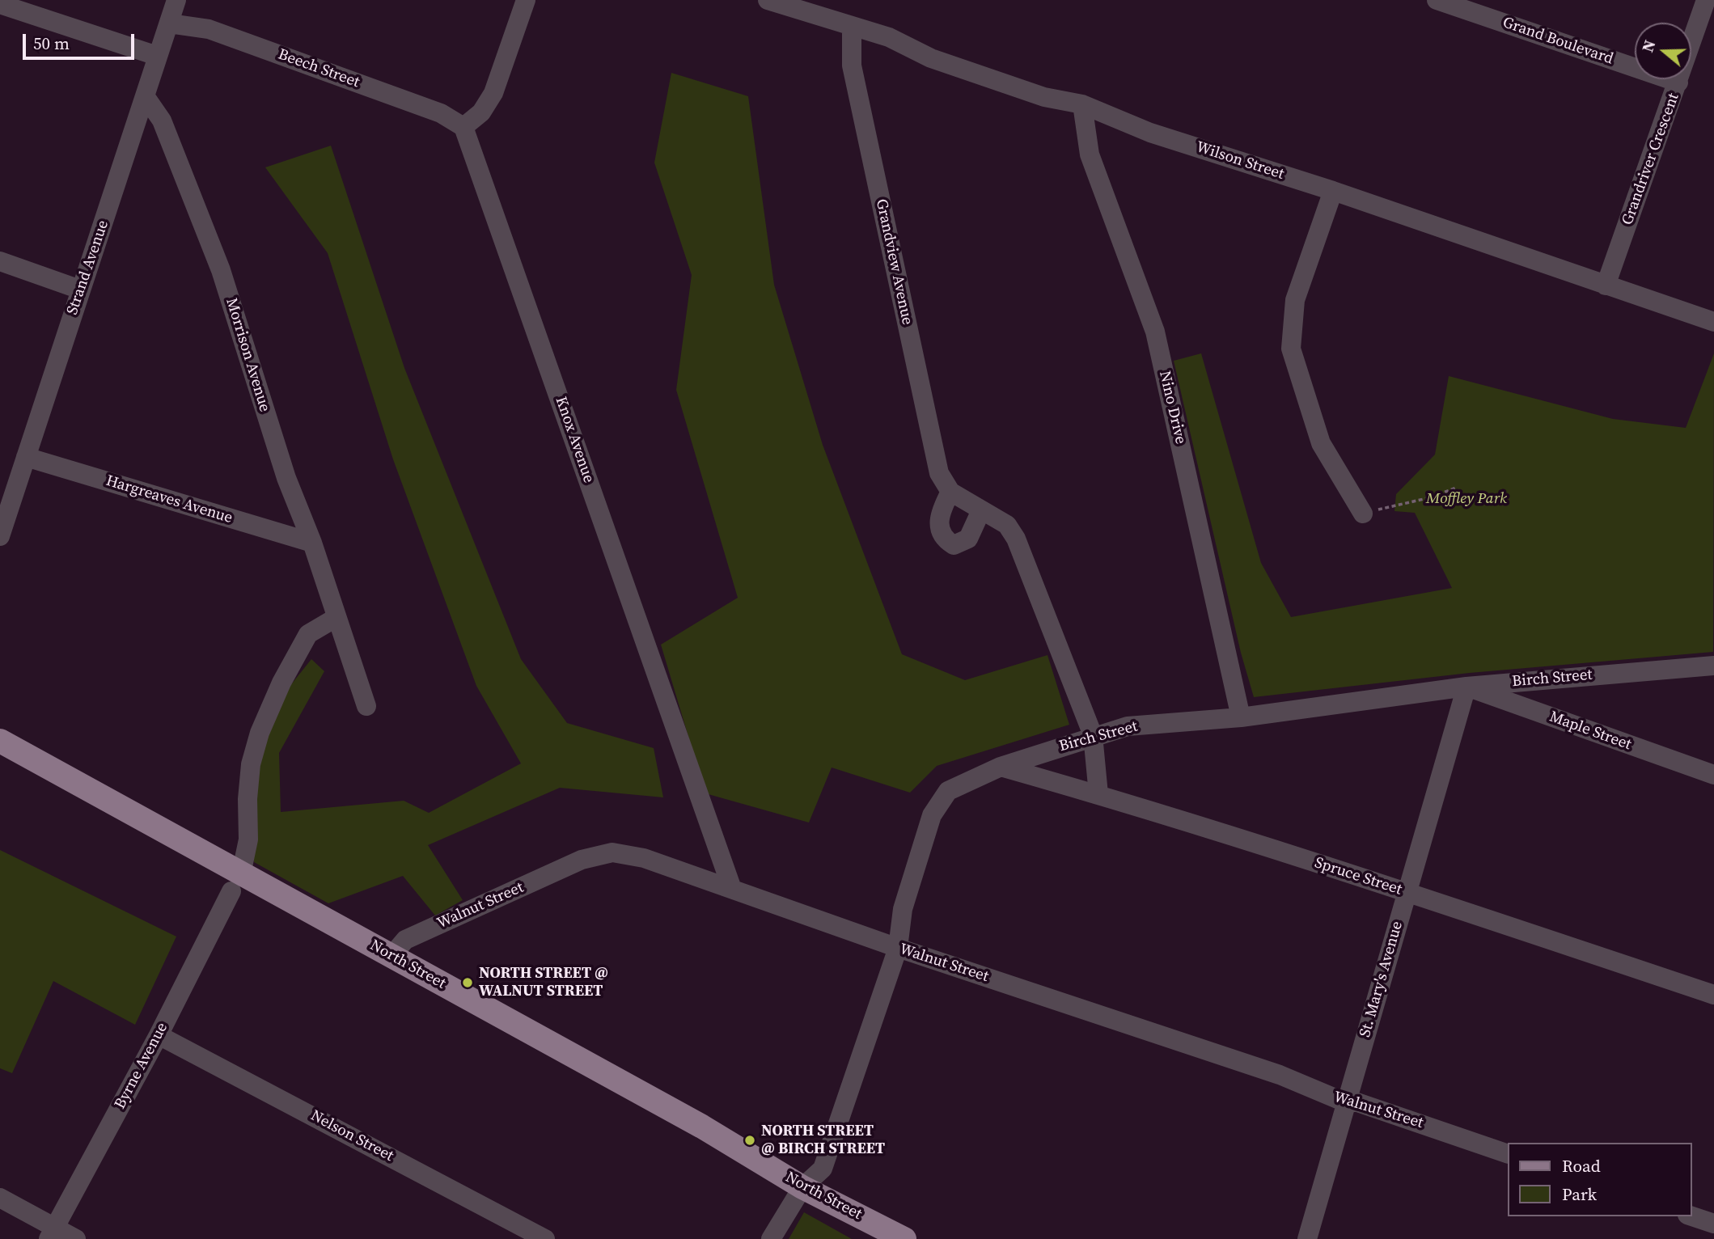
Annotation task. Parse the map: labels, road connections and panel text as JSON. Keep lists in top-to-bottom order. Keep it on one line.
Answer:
{"streets":{"main road":["North Street"],"street":["Grand Boulevard","Beech Street","Grandriver Crescent","Wilson Street","Grandview Avenue","Strand Avenue","Morrison Avenue","Nino Drive","Knox Avenue","Hargreaves Avenue","Birch Street","Maple Street","Spruce Street","Walnut Street","St. Mary's Avenue","Byrne Avenue","Nelson Street"]},"crossings":[["Grand Boulevard","Grandriver Crescent"],["Beech Street","Strand Avenue"],["Beech Street","Knox Avenue"],["Grandriver Crescent","Wilson Street"],["Wilson Street","Grandview Avenue"],["Wilson Street","Nino Drive"],["Strand Avenue","Morrison Avenue"],["Strand Avenue","Hargreaves Avenue"],["Morrison Avenue","Hargreaves Avenue"],["Nino Drive","Birch Street"],["Knox Avenue","Walnut Street"],["Birch Street","Maple Street"],["Birch Street","Spruce Street"],["Birch Street","Walnut Street"],["Birch Street","North Street"],["Birch Street","St. Mary's Avenue"],["Maple Street","St. Mary's Avenue"],["Spruce Street","St. Mary's Avenue"],["Walnut Street","North Street"],["Walnut Street","St. Mary's Avenue"],["North Street","Byrne Avenue"],["Byrne Avenue","Nelson Street"]],"parks":["Moffley Park"],"places":["NORTH STREET @ WALNUT STREET","NORTH STREET @ BIRCH STREET"],"legend":["Road","Park"],"scale_bar":"50 m","north":"left"}
